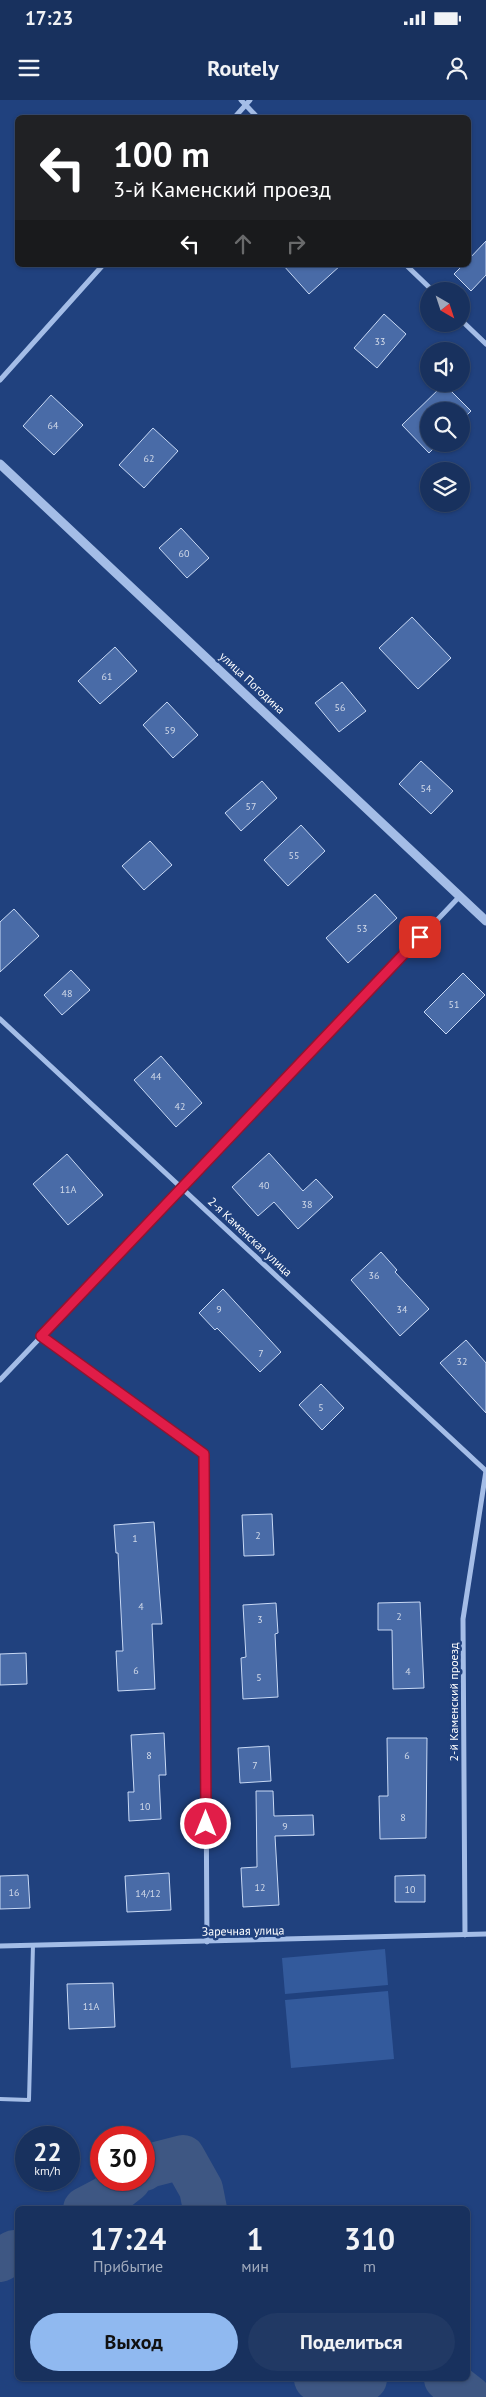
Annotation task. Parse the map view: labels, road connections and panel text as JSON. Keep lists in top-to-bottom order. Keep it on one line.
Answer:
{"streets":{"street":["улица Погодина","2-я Каменская улица","2-й Каменский проезд","Заречная улица"]},"crossings":[["2-я Каменская улица","2-й Каменский проезд"],["2-й Каменский проезд","Заречная улица"]],"house_numbers":["33","64","62","60","61","56","59","54","57","55","53","48","51","44","42","40","11А","38","36","9","34","7","32","5","2","1","4","2","3","6","4","5","8","6","7","10","8","9","12","10","16","14/12","11А"],"north":"bottom right","page":{"status":"17:23","header":"Routely","turn":["100 m","3-й Каменский проезд"],"speed":"22 km/h","limit":"30","eta":["17:24","Прибытие","1","мин","310","m"],"buttons":["Выход","Поделиться"]}}
